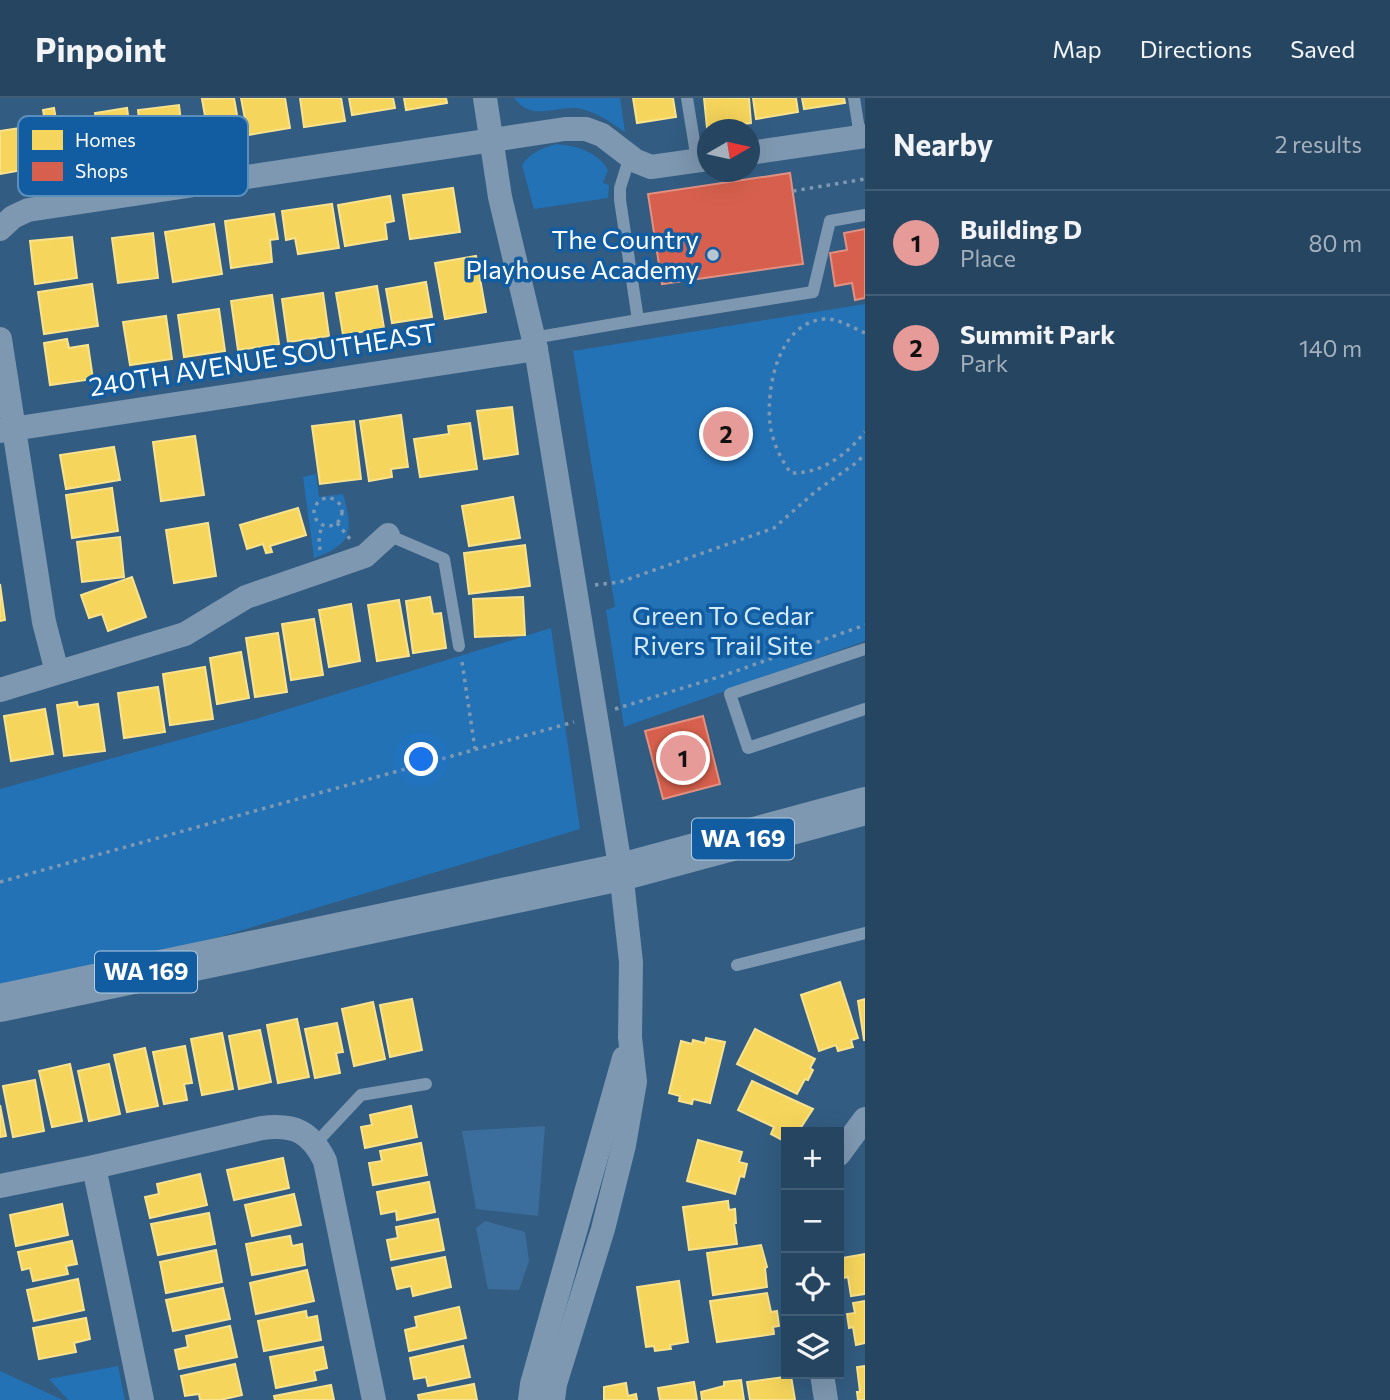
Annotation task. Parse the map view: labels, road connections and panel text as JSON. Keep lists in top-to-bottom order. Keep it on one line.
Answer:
{"streets":{"main road":["WA 169"],"street":["240TH AVENUE SOUTHEAST"]},"parks":["Green To Cedar Rivers Trail Site"],"places":["The Country Playhouse Academy"],"legend":["Homes","Shops"],"north":"right","page":{"header":"Pinpoint","nav":["Map","Directions","Saved"],"heading":["Nearby","2 results"],"list":[{"mark":"1","name":"Building D","note":"Place","value":"80 m"},{"mark":"2","name":"Summit Park","note":"Park","value":"140 m"}],"pins":["2","1"],"map_buttons":["+","−"]}}
